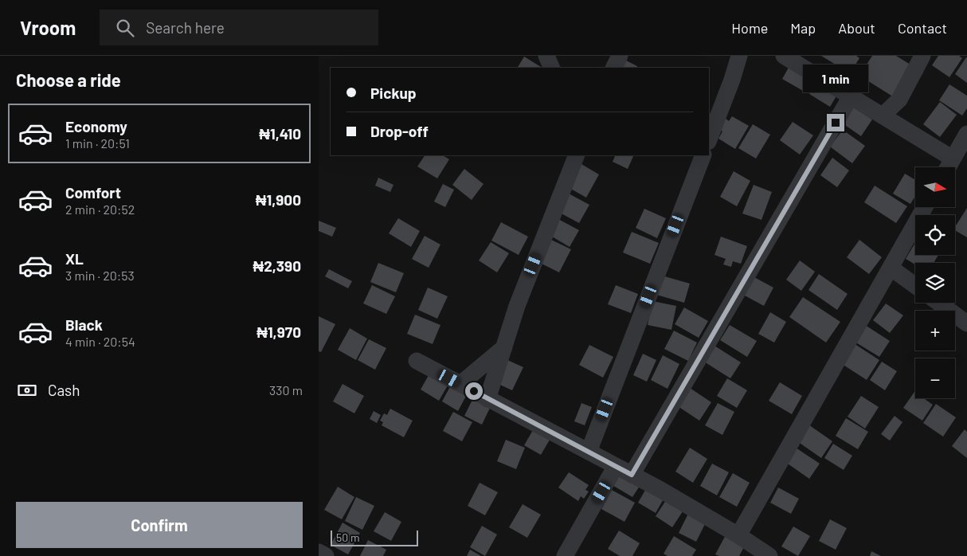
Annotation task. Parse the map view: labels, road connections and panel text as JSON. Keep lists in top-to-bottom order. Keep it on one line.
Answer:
{"scale_bar":"50 m","north":"right","page":{"header":"Vroom","search":"Search here","nav":["Home","Map","About","Contact"],"heading":"Choose a ride","bubble":"1 min","banner":["Pickup","Drop-off"],"list":[{"name":"Economy","note":"1 min · 20:51","value":"₦1,410"},{"name":"Comfort","note":"2 min · 20:52","value":"₦1,900"},{"name":"XL","note":"3 min · 20:53","value":"₦2,390"},{"name":"Black","note":"4 min · 20:54","value":"₦1,970"}],"map_buttons":["+","−"],"pay":["Cash","330 m"],"buttons":"Confirm","scale":"50 m"}}
